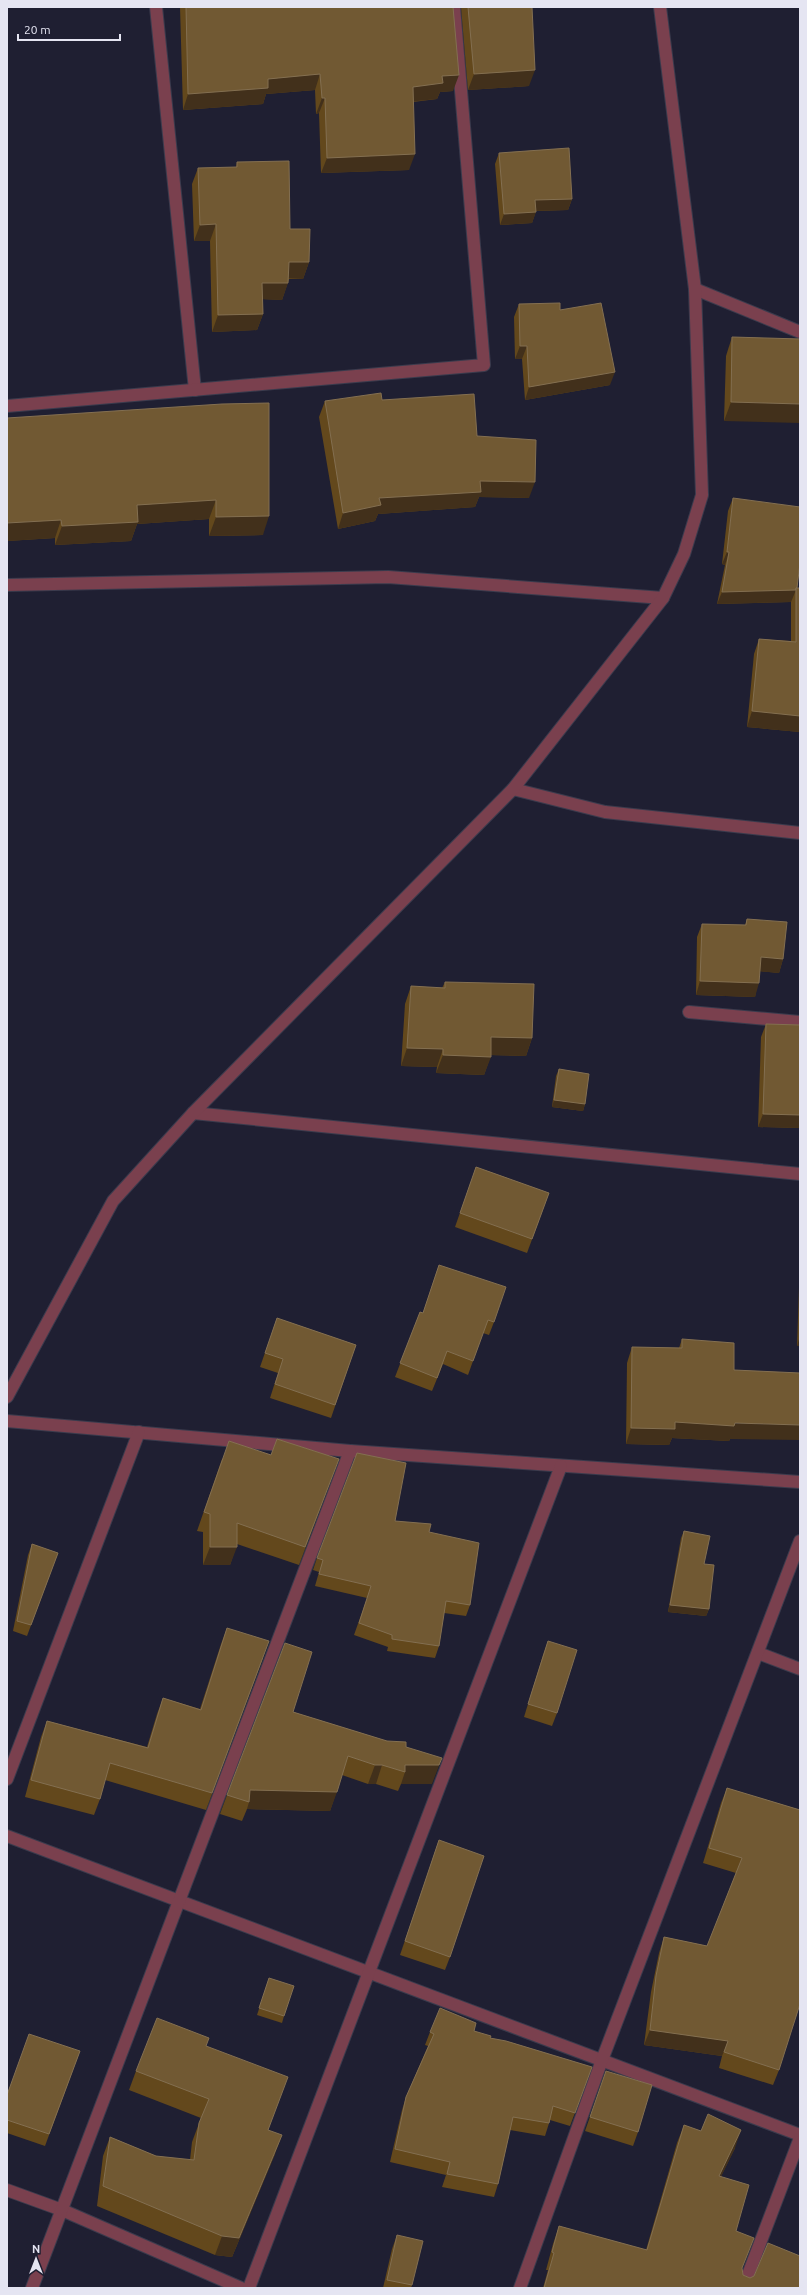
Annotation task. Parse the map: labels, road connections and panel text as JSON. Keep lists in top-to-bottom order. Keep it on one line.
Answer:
{"scale_bar":"20 m","north":"top"}
